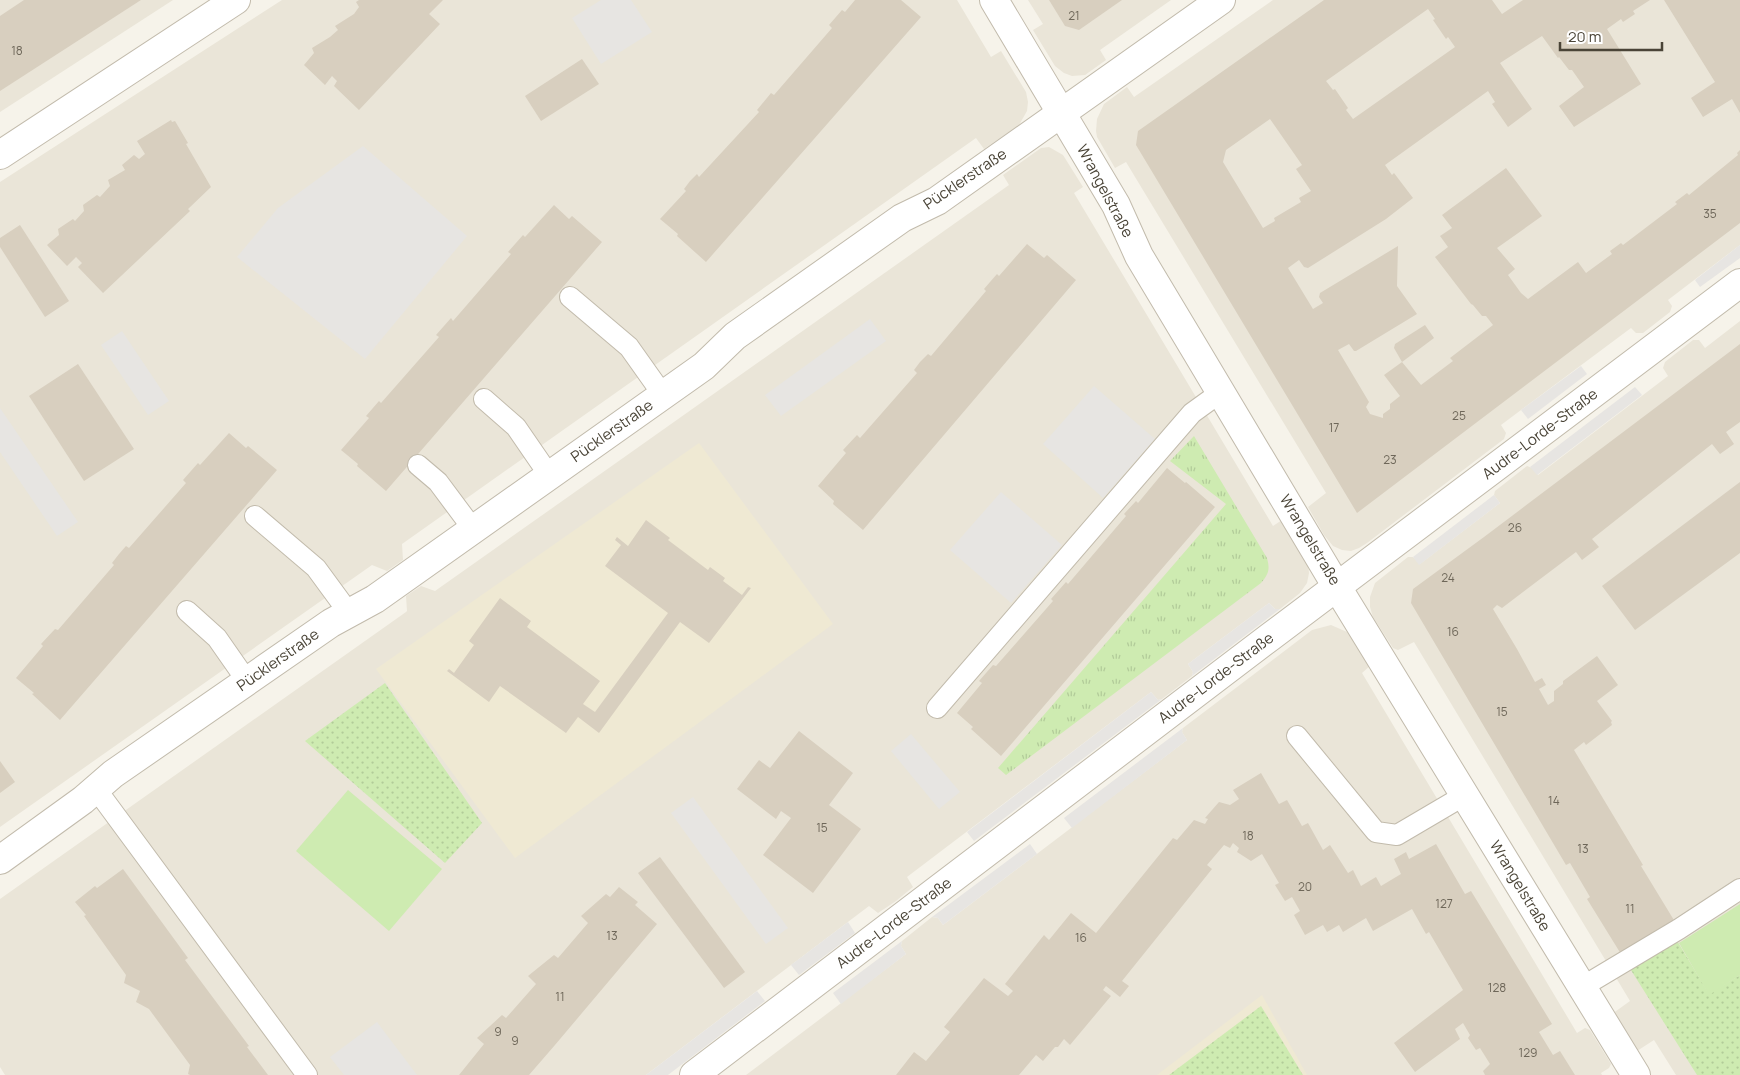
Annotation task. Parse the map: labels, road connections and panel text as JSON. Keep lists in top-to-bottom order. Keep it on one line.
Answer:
{"streets":{"street":["Pücklerstraße","Wrangelstraße","Audre-Lorde-Straße"]},"crossings":[["Pücklerstraße","Wrangelstraße"],["Wrangelstraße","Audre-Lorde-Straße"]],"house_numbers":["21","18","35","25","17","23","26","24","16","15","14","15","18","13","20","127","11","13","16","128","11","9","9","129"],"scale_bar":"20 m"}
